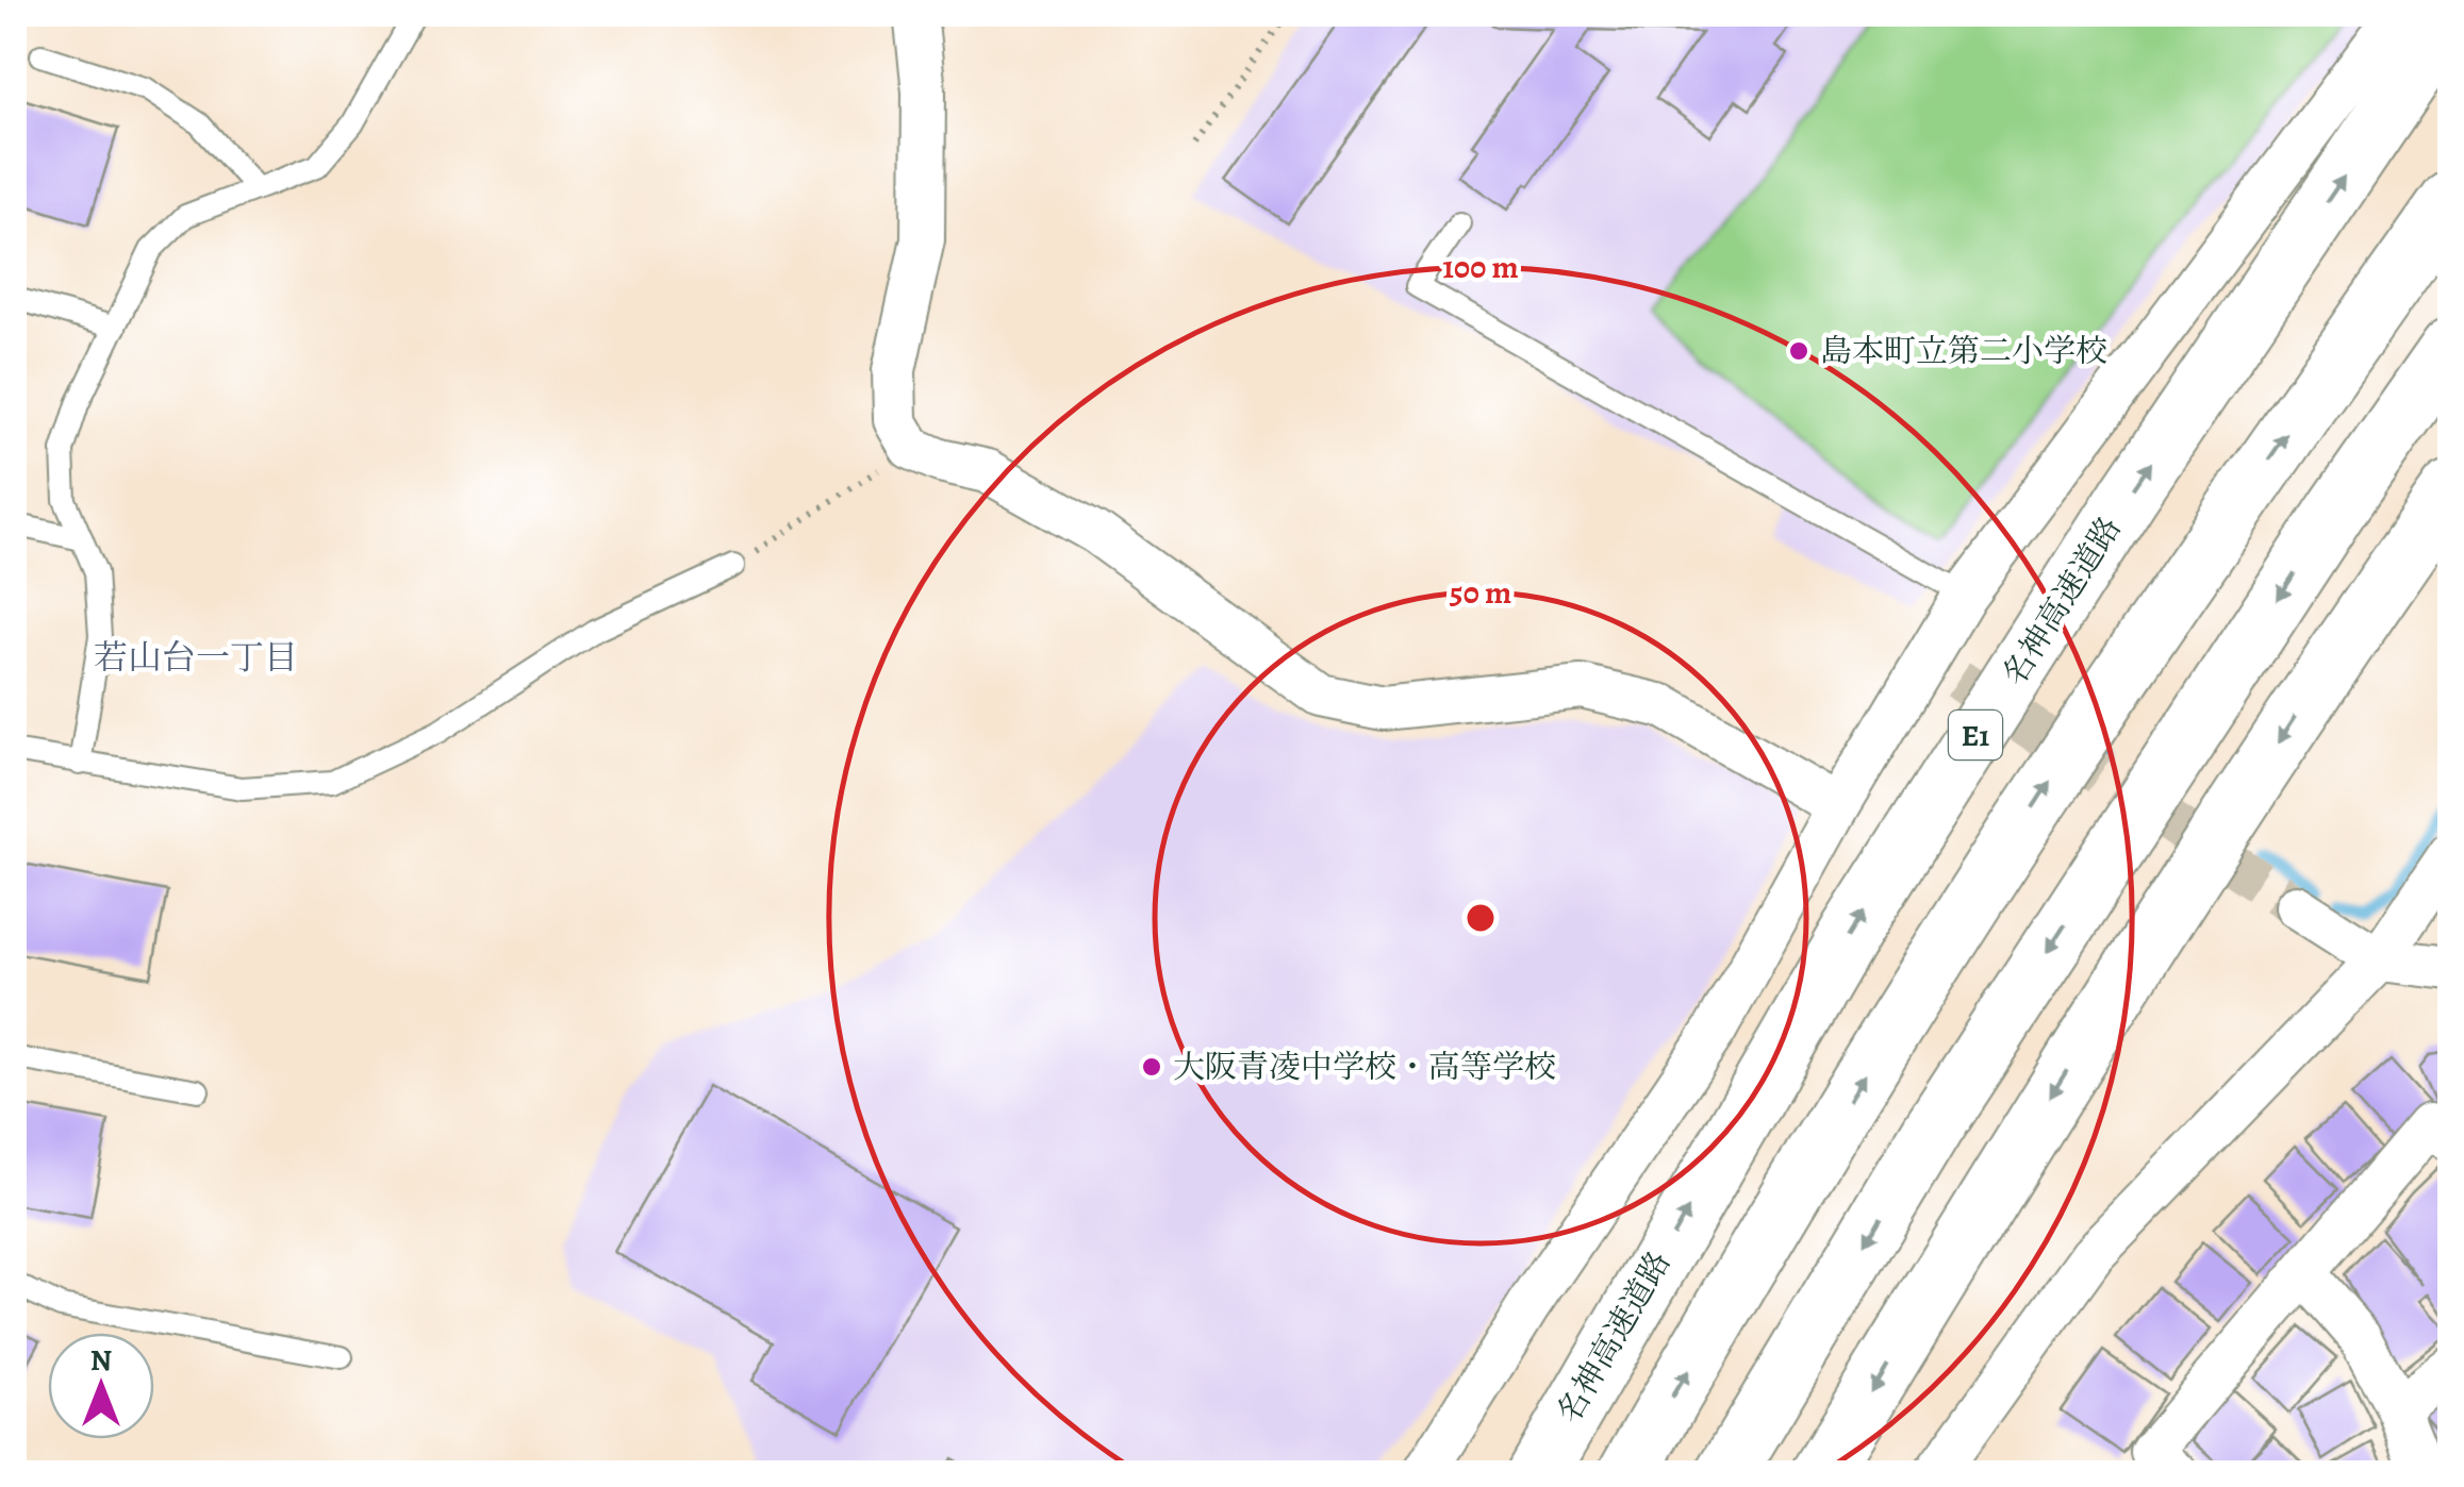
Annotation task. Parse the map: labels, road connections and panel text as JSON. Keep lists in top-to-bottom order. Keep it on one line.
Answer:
{"streets":{"highway":["名神高速道路","E1"]},"districts":["若山台一丁目"],"places":["島本町立第二小学校","大阪青凌中学校・高等学校"],"north":"top","rings":["100 m","50 m"]}
